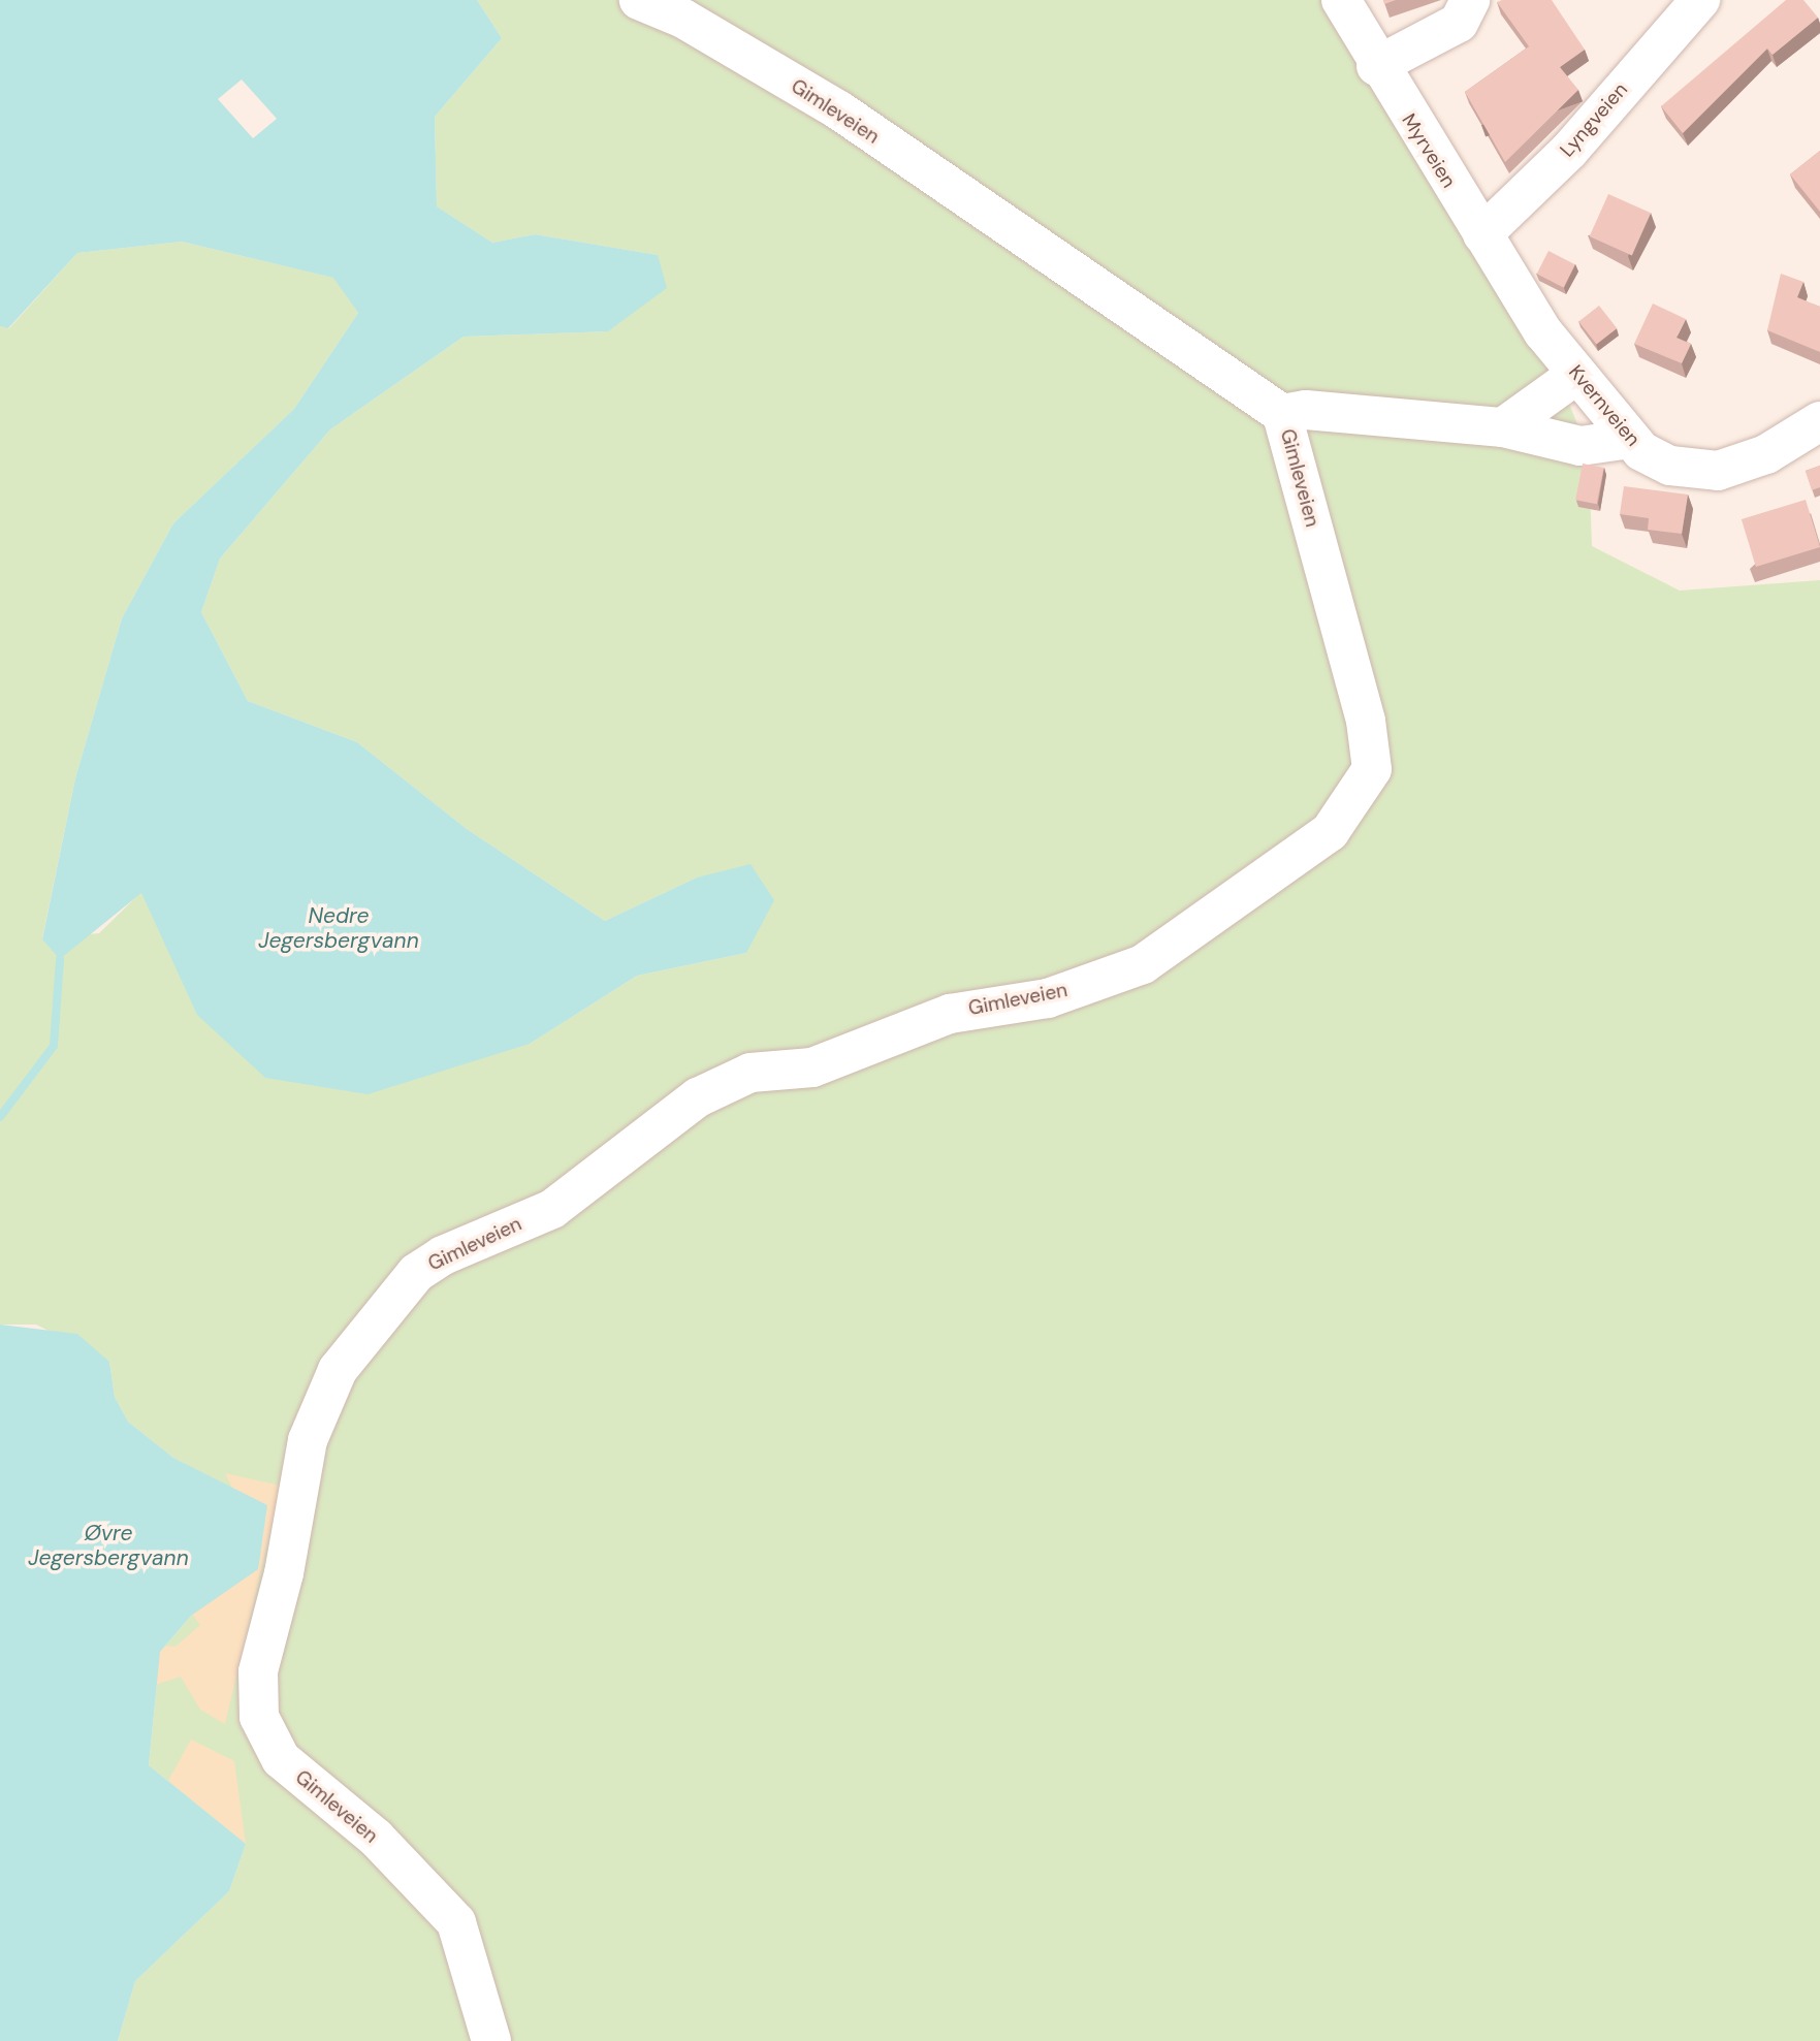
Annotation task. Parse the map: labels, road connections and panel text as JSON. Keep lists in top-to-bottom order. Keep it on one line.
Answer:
{"streets":{"street":["Gimleveien","Lyngveien","Myrveien","Kvernveien"]},"crossings":[["Lyngveien","Myrveien"],["Lyngveien","Kvernveien"],["Myrveien","Kvernveien"]],"water":["Nedre Jegersbergvann","Øvre Jegersbergvann"]}
